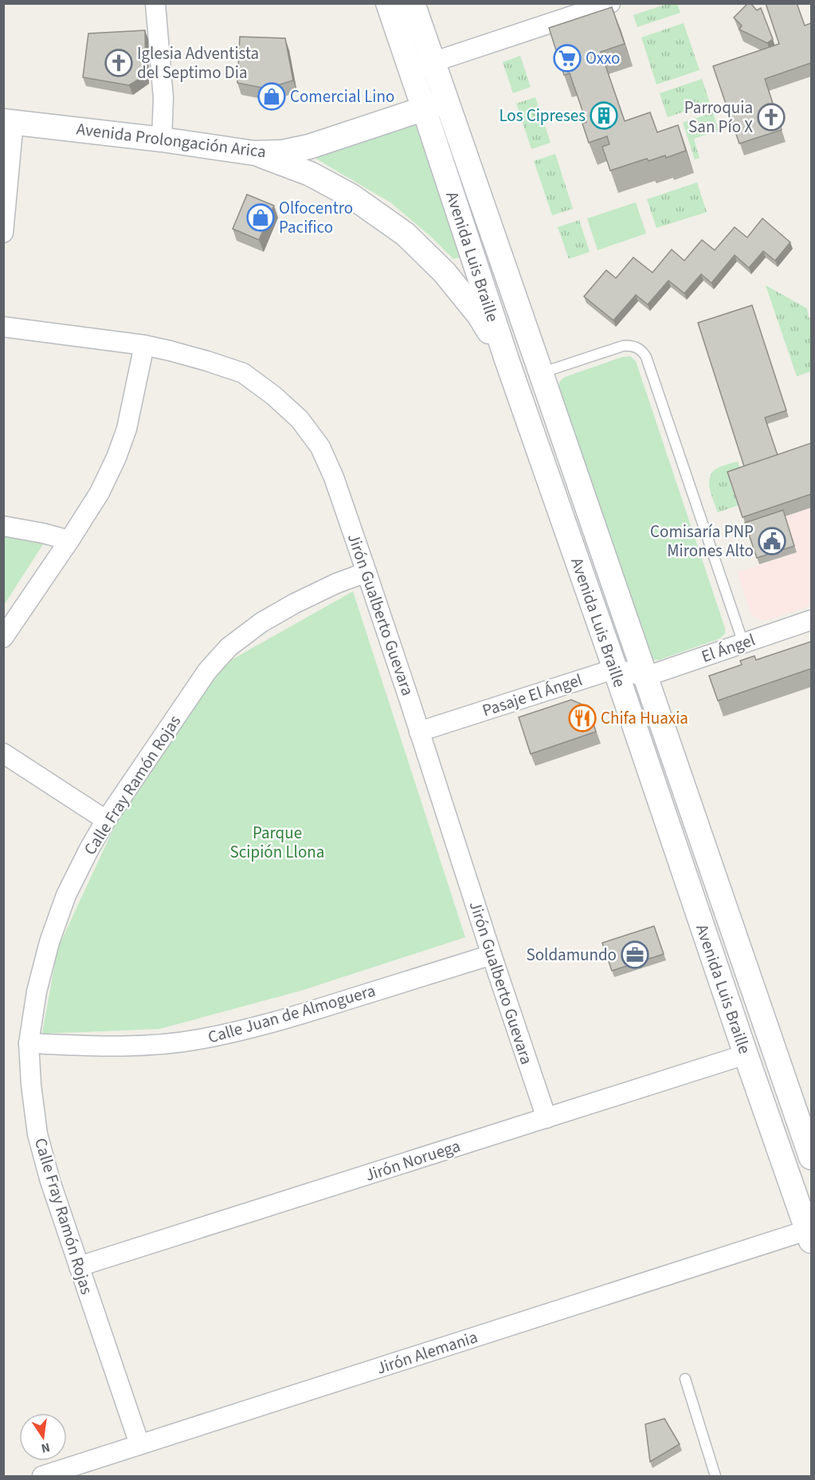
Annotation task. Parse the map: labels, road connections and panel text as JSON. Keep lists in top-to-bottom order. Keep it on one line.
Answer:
{"streets":{"street":["Avenida Prolongación Arica","Avenida Luis Braille","Jirón Gualberto Guevara","El Ángel","Pasaje El Ángel","Calle Fray Ramón Rojas","Calle Juan de Almoguera","Jirón Noruega","Jirón Alemania"]},"crossings":[["Avenida Prolongación Arica","Avenida Luis Braille"],["Avenida Luis Braille","El Ángel"],["Avenida Luis Braille","Pasaje El Ángel"],["Avenida Luis Braille","Jirón Noruega"],["Avenida Luis Braille","Jirón Alemania"],["Jirón Gualberto Guevara","Pasaje El Ángel"],["Jirón Gualberto Guevara","Calle Fray Ramón Rojas"],["Jirón Gualberto Guevara","Calle Juan de Almoguera"],["Jirón Gualberto Guevara","Jirón Noruega"],["Calle Fray Ramón Rojas","Calle Juan de Almoguera"],["Calle Fray Ramón Rojas","Jirón Noruega"],["Calle Fray Ramón Rojas","Jirón Alemania"]],"parks":["Parque Scipión Llona"],"places":{"supermarket":["Oxxo"],"church":["Iglesia Adventista del Septimo Dia","Parroquia San Pío X"],"shop":["Comercial Lino","Olfocentro Pacifico"],"building":["Los Cipreses"],"public building":["Comisaría PNP Mirones Alto"],"restaurant":["Chifa Huaxia"],"office":["Soldamundo"]},"north":"bottom"}
